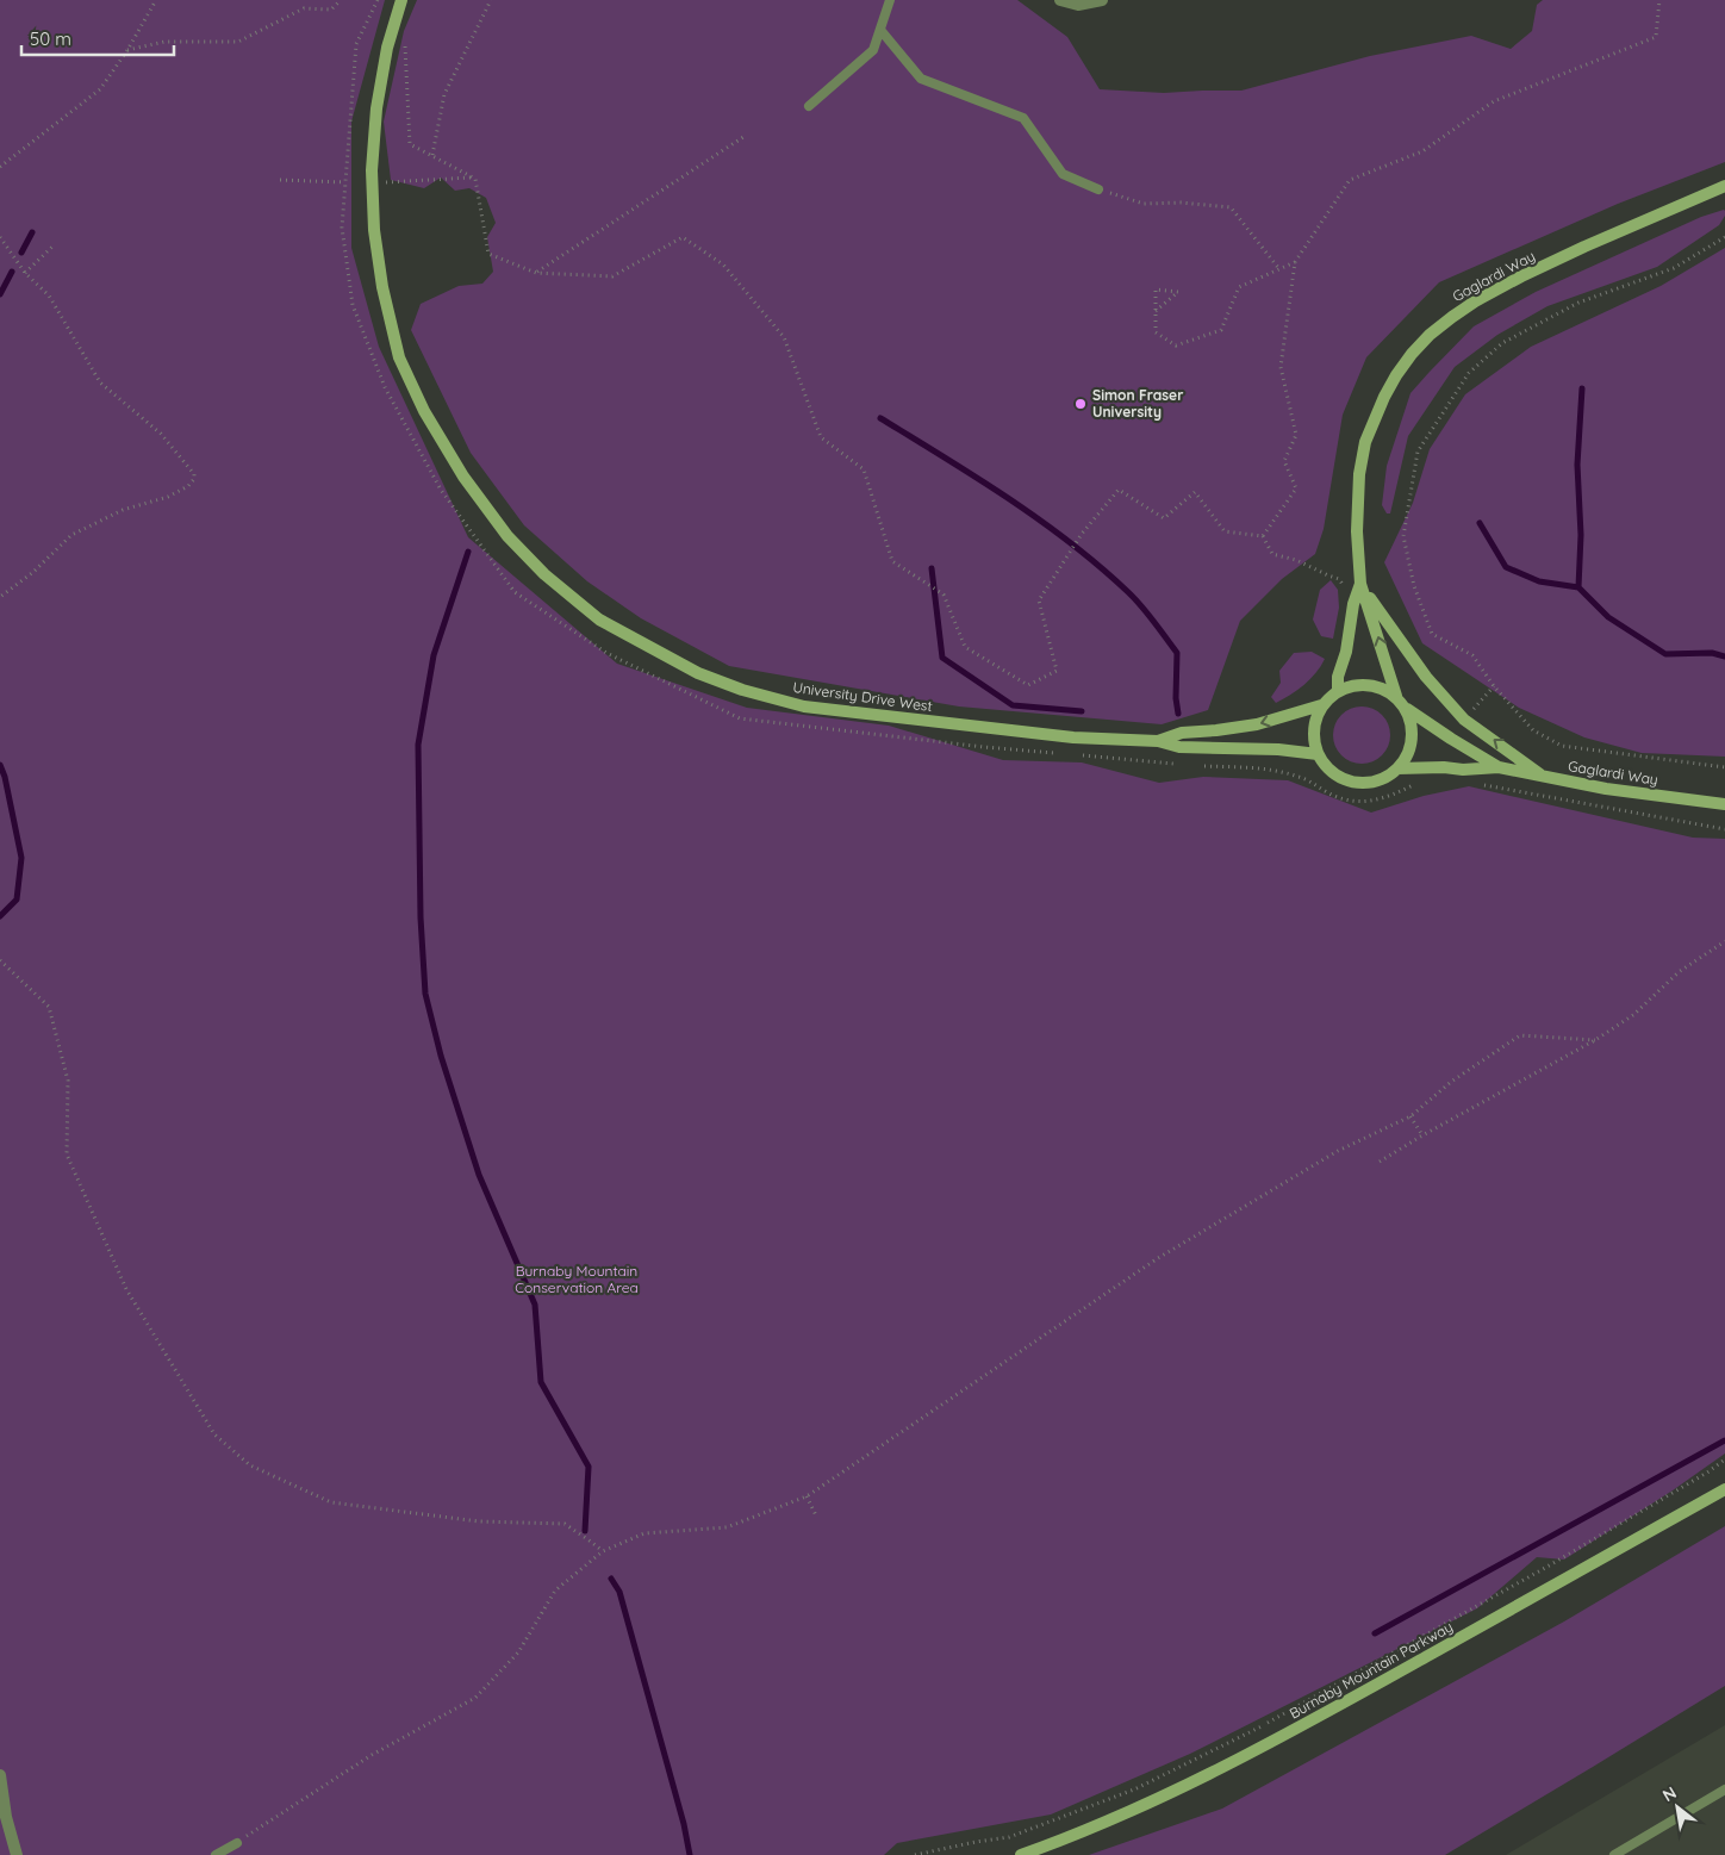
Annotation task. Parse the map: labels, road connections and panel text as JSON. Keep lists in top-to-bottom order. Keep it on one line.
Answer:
{"streets":{"street":["Gaglardi Way","University Drive West","Burnaby Mountain Parkway"]},"crossings":[["Gaglardi Way","University Drive West"]],"parks":["Burnaby Mountain Conservation Area"],"places":["Simon Fraser University"],"scale_bar":"50 m","north":"top left"}
